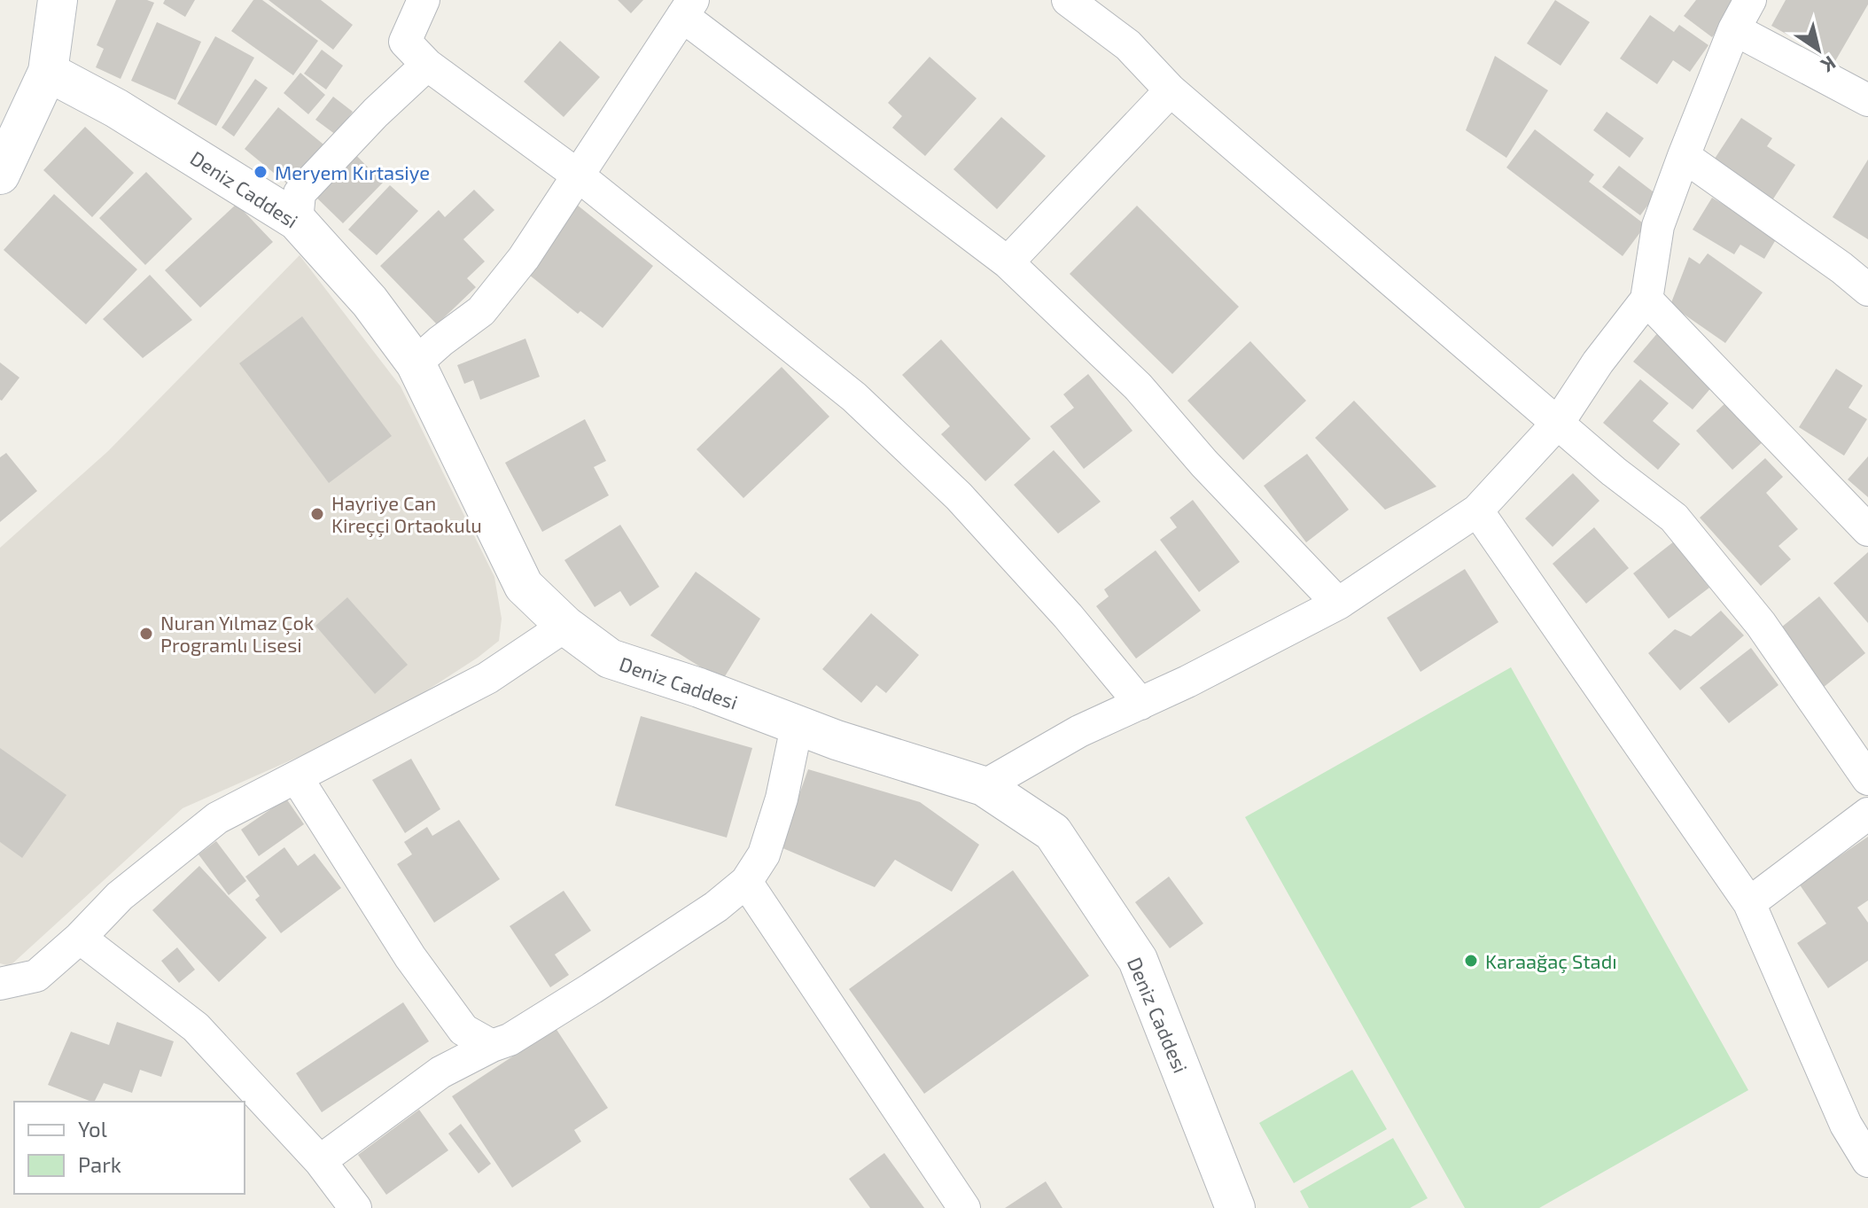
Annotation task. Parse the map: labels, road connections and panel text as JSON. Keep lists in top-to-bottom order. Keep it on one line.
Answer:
{"streets":{"street":["Deniz Caddesi"]},"places":["Meryem Kırtasiye","Hayriye Can Kireççi Ortaokulu","Nuran Yılmaz Çok Programlı Lisesi","Karaağaç Stadı"],"legend":["Yol","Park"],"north":"bottom right"}
